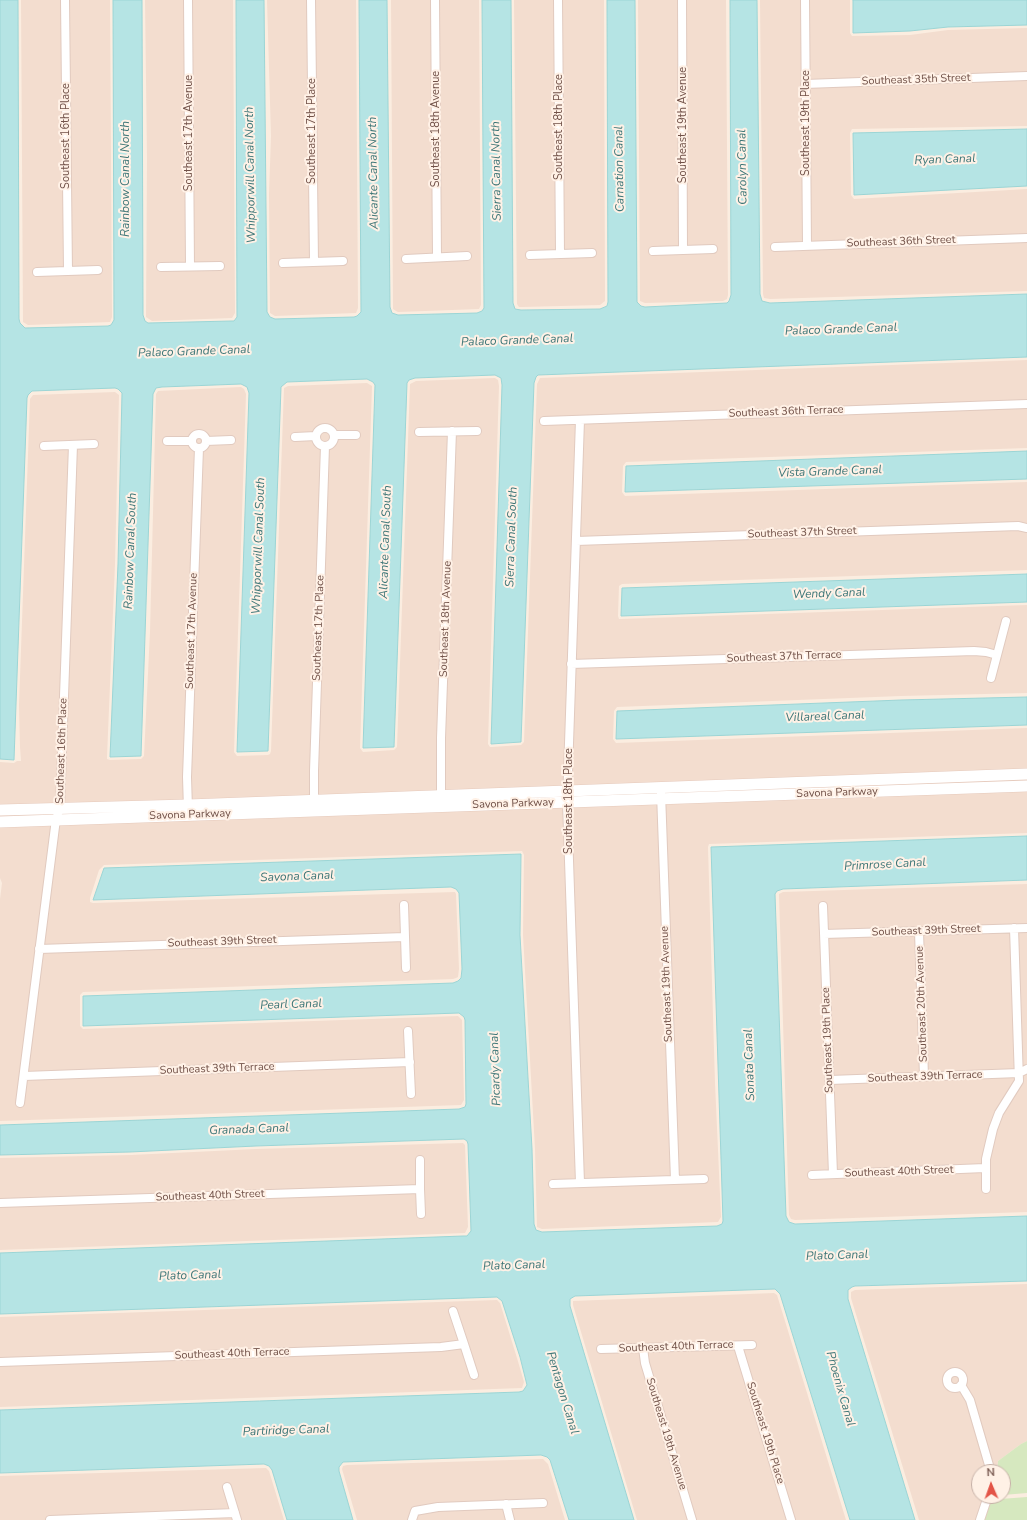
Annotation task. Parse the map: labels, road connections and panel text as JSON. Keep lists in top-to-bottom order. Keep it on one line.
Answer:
{"streets":{"street":["Southeast 35th Street","Southeast 19th Place","Southeast 19th Avenue","Southeast 18th Place","Southeast 18th Avenue","Southeast 17th Place","Southeast 17th Avenue","Southeast 16th Place","Southeast 36th Street","Southeast 36th Terrace","Southeast 37th Street","Southeast 37th Terrace","Savona Parkway","Southeast 39th Street","Southeast 20th Avenue","Southeast 39th Terrace","Southeast 40th Street","Southeast 40th Terrace"]},"crossings":[["Southeast 35th Street","Southeast 19th Place"],["Southeast 19th Place","Southeast 36th Street"],["Southeast 19th Place","Southeast 39th Street"],["Southeast 19th Place","Southeast 39th Terrace"],["Southeast 19th Place","Southeast 40th Street"],["Southeast 19th Place","Southeast 40th Terrace"],["Southeast 19th Avenue","Savona Parkway"],["Southeast 19th Avenue","Southeast 40th Terrace"],["Southeast 18th Place","Southeast 36th Terrace"],["Southeast 18th Place","Southeast 37th Street"],["Southeast 18th Place","Southeast 37th Terrace"],["Southeast 18th Place","Savona Parkway"],["Southeast 18th Avenue","Savona Parkway"],["Southeast 17th Place","Savona Parkway"],["Southeast 17th Avenue","Savona Parkway"],["Southeast 16th Place","Savona Parkway"],["Southeast 16th Place","Southeast 39th Street"],["Southeast 16th Place","Southeast 39th Terrace"],["Southeast 39th Street","Southeast 20th Avenue"],["Southeast 20th Avenue","Southeast 39th Terrace"]],"water":["Ryan Canal","Carolyn Canal","Carnation Canal","Sierra Canal North","Alicante Canal North","Whipporwill Canal North","Rainbow Canal North","Palaco Grande Canal","Vista Grande Canal","Sierra Canal South","Alicante Canal South","Whipporwill Canal South","Rainbow Canal South","Wendy Canal","Villareal Canal","Primrose Canal","Savona Canal","Pearl Canal","Sonata Canal","Picardy Canal","Granada Canal","Plato Canal","Phoenix Canal","Pentagon Canal","Partiridge Canal"],"north":"top"}
